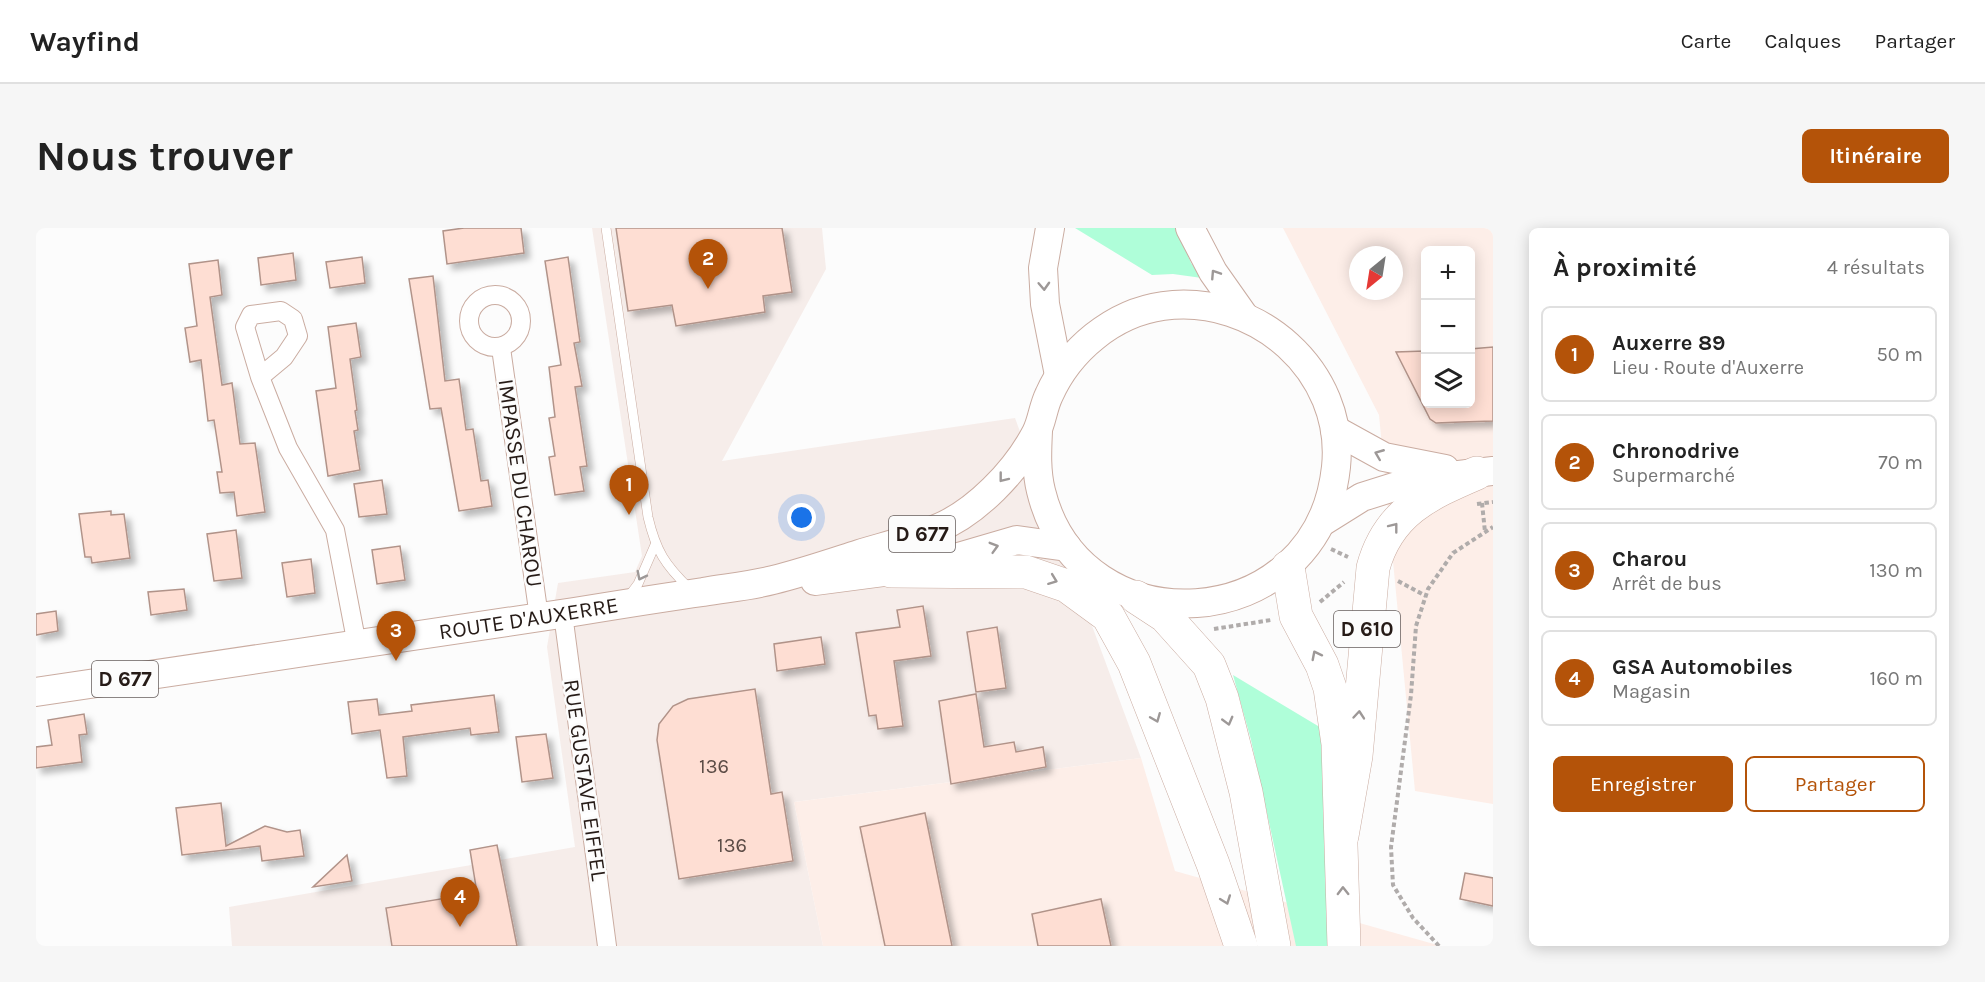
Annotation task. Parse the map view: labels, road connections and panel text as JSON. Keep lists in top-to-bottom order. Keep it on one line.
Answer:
{"streets":{"highway":["D 610"],"main road":["D 677","ROUTE D'AUXERRE"],"street":["IMPASSE DU CHAROU","RUE GUSTAVE EIFFEL"]},"crossings":[["IMPASSE DU CHAROU","ROUTE D'AUXERRE"],["IMPASSE DU CHAROU","RUE GUSTAVE EIFFEL"],["ROUTE D'AUXERRE","RUE GUSTAVE EIFFEL"]],"house_numbers":["136","136"],"north":"bottom left","page":{"header":"Wayfind","nav":["Carte","Calques","Partager"],"buttons":["Itinéraire",["Enregistrer","Partager"]],"title":"Nous trouver","heading":["À proximité","4 résultats"],"pins":["2","1","3","4"],"map_buttons":["+","−"],"list":[{"mark":"1","name":"Auxerre 89","note":"Lieu · Route d'Auxerre","value":"50 m"},{"mark":"2","name":"Chronodrive","note":"Supermarché","value":"70 m"},{"mark":"3","name":"Charou","note":"Arrêt de bus","value":"130 m"},{"mark":"4","name":"GSA Automobiles","note":"Magasin","value":"160 m"}]}}
